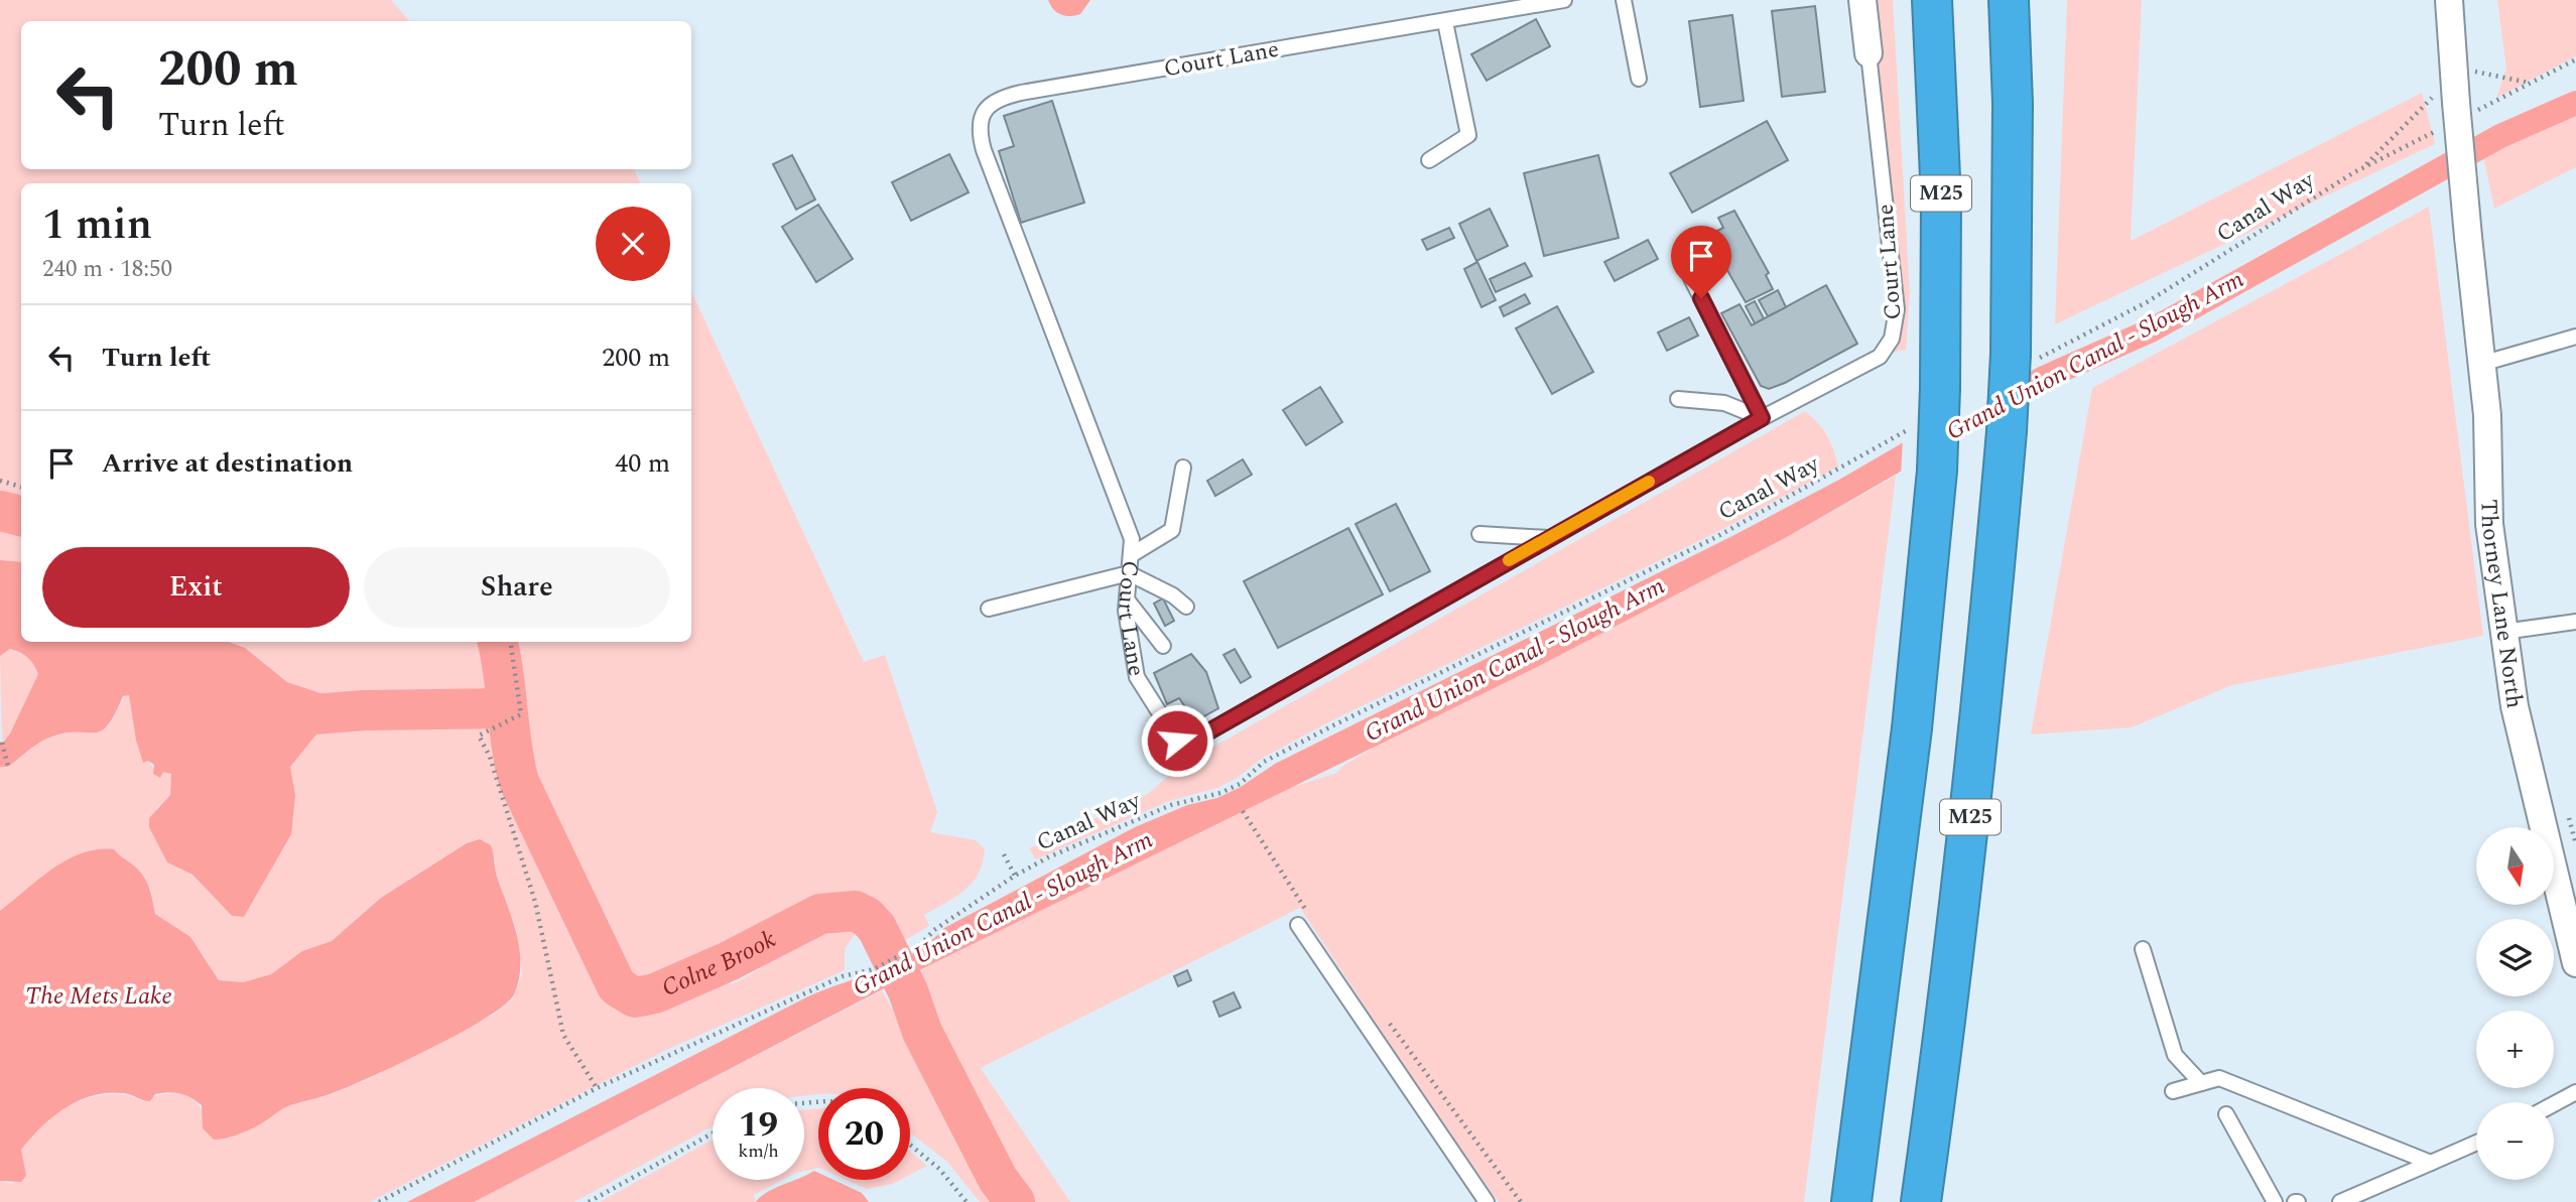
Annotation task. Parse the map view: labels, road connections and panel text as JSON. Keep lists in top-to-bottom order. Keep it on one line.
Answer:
{"streets":{"highway":["M25"],"street":["Court Lane","Thorney Lane North"],"path":["Canal Way"]},"crossings":[["M25","Canal Way"],["Canal Way","Thorney Lane North"]],"water":["Grand Union Canal - Slough Arm","Colne Brook","The Mets Lake"],"north":"bottom","page":{"turn":["200 m","Turn left"],"heading":["1 min","240 m · 18:50"],"list":[{"name":"Turn left","value":"200 m"},{"name":"Arrive at destination","value":"40 m"}],"buttons":["Exit","Share"],"map_buttons":["+","−"],"speed":"19 km/h","limit":"20"}}
